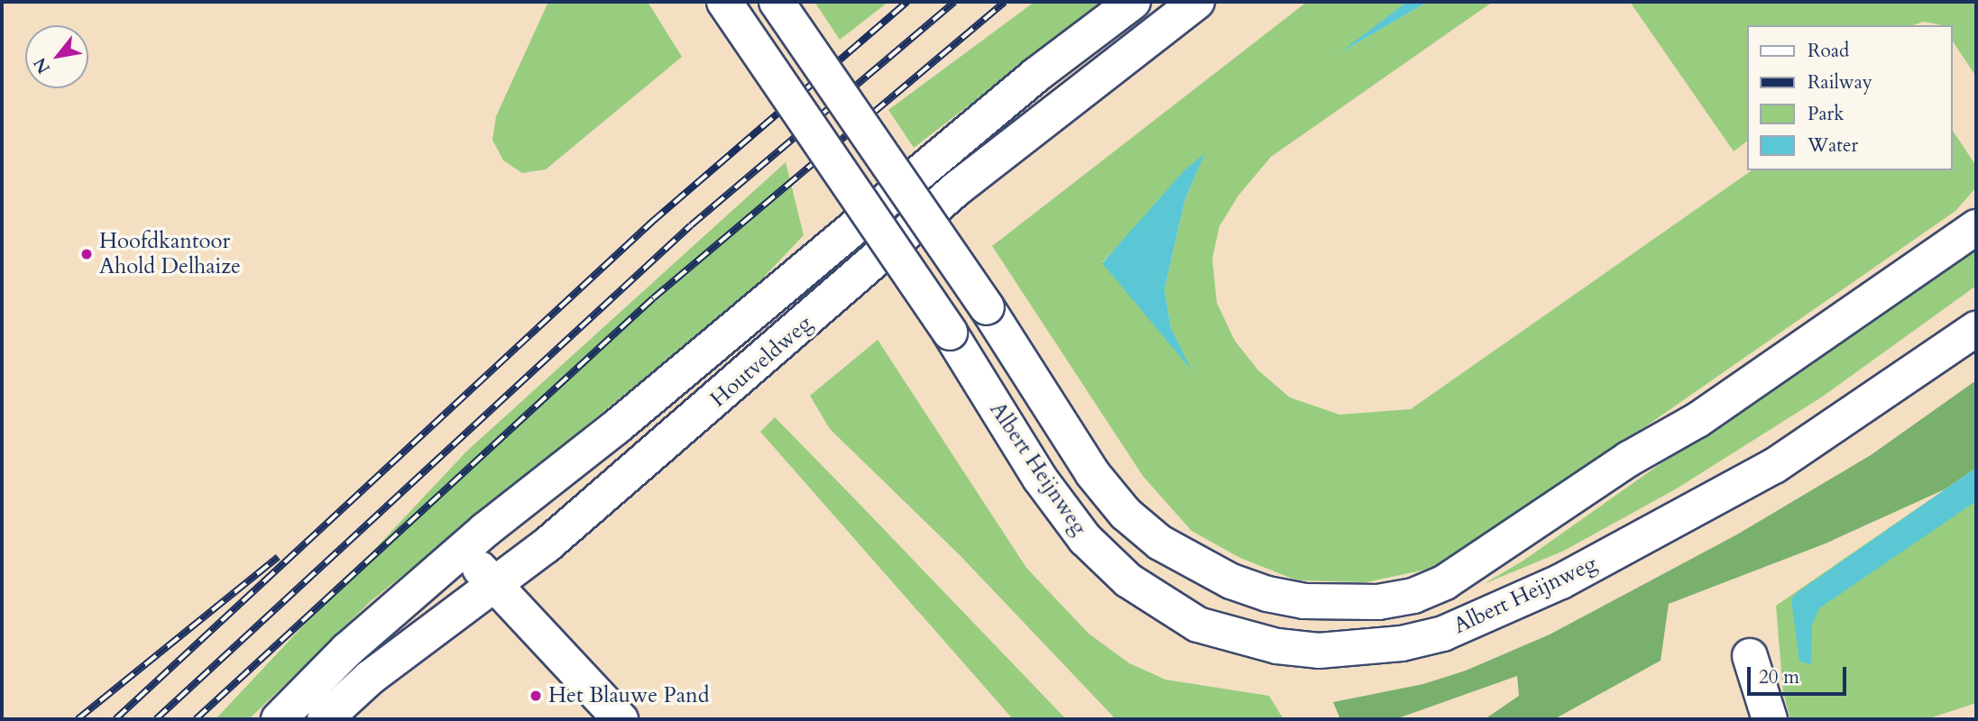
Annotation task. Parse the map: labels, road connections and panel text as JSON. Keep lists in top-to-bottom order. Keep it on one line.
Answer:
{"streets":{"main road":["Houtveldweg","Albert Heijnweg"]},"places":["Hoofdkantoor Ahold Delhaize","Het Blauwe Pand"],"legend":["Road","Railway","Park","Water"],"scale_bar":"20 m","north":"bottom left"}
